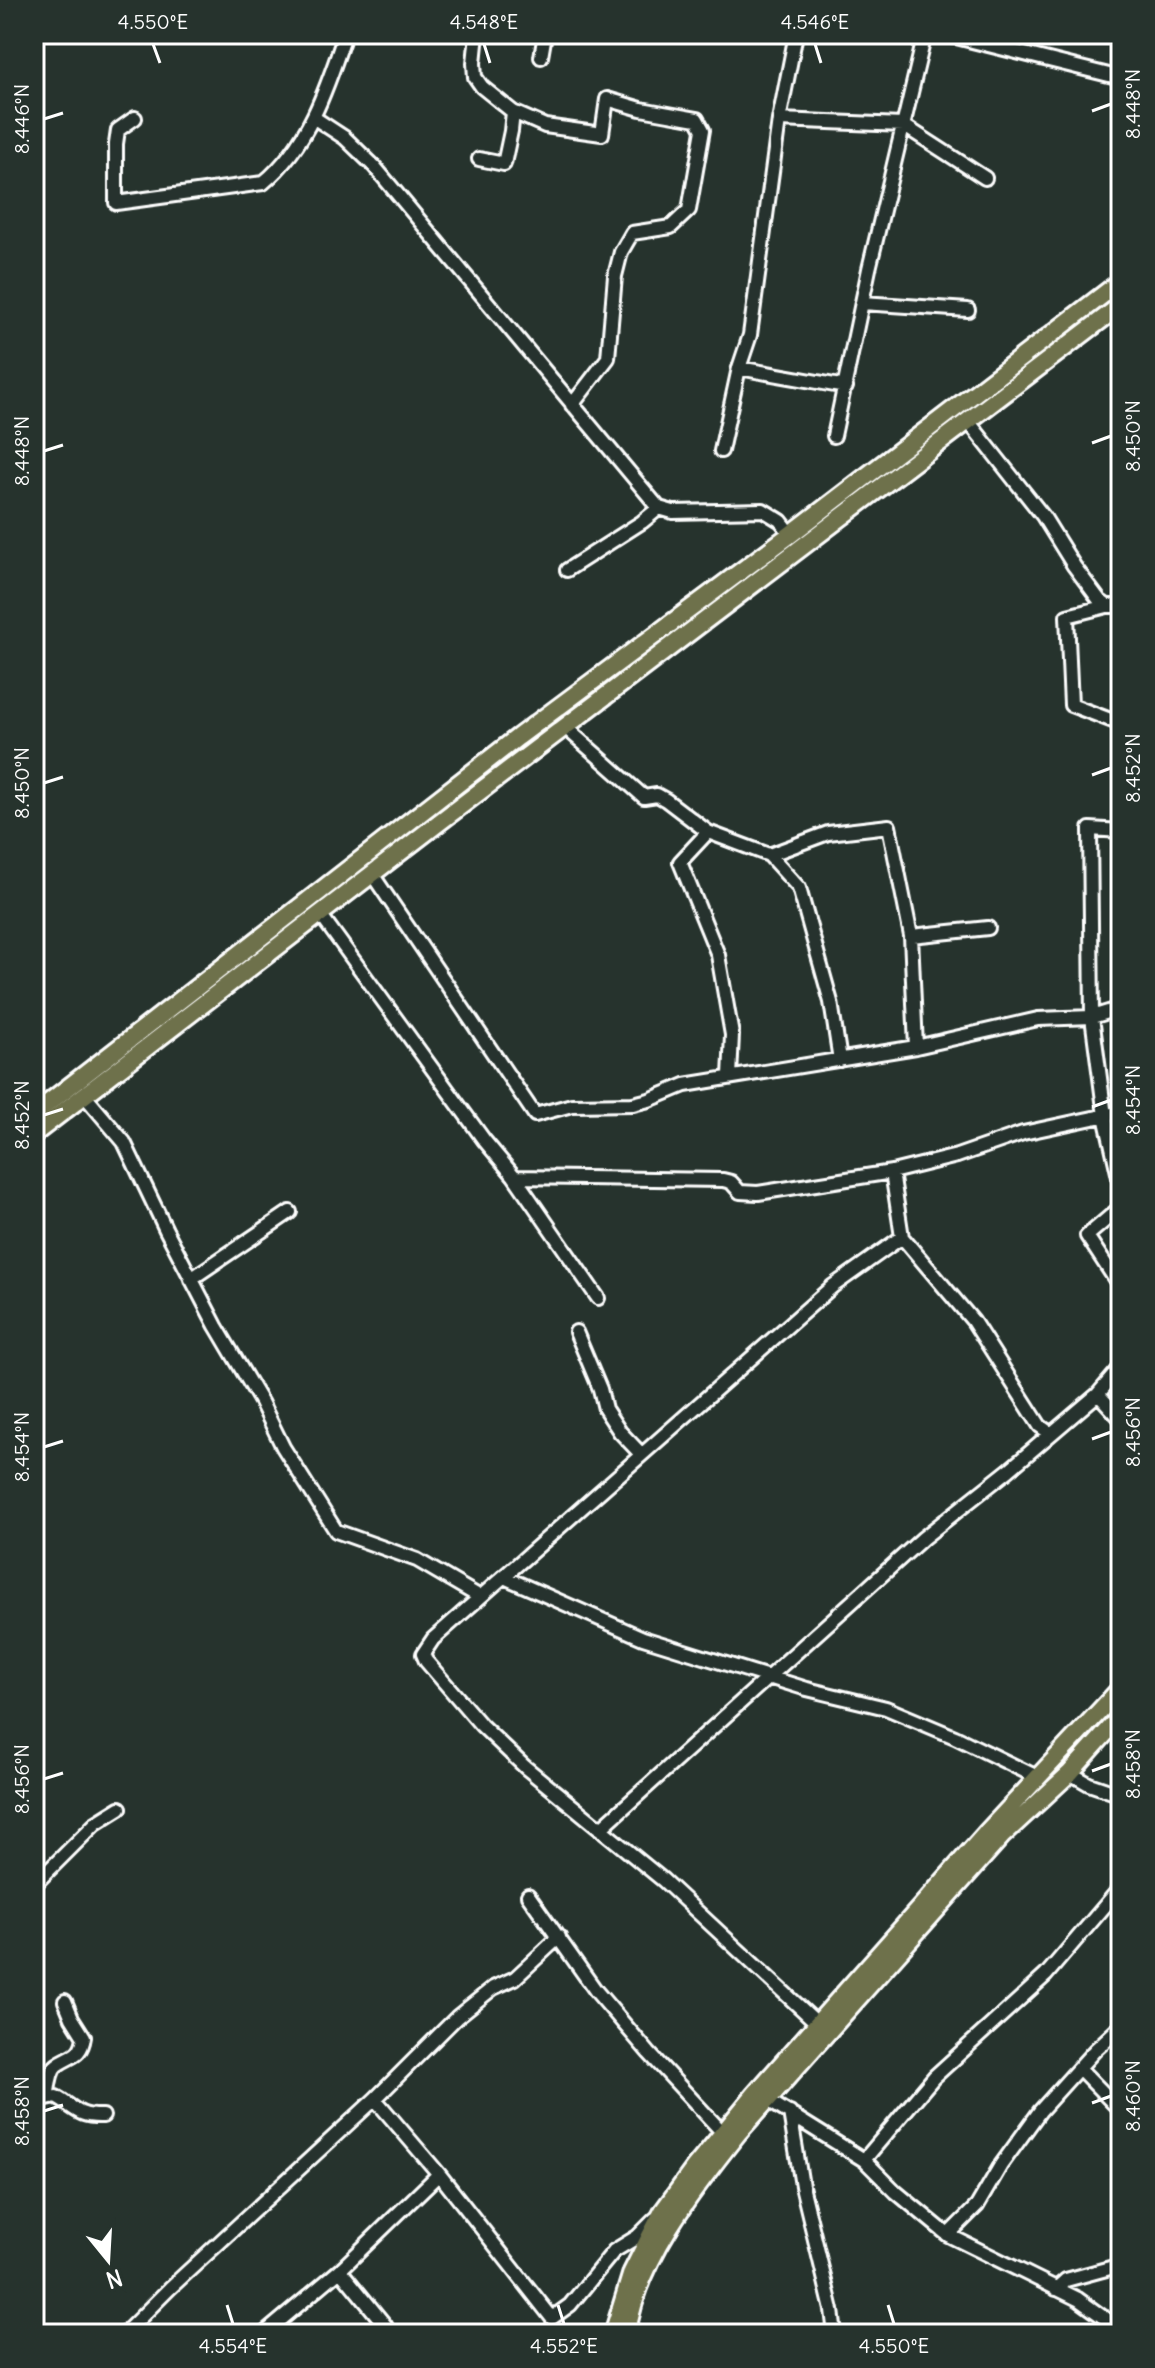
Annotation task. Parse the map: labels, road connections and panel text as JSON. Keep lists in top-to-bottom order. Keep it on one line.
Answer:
{"north":"bottom","coordinates":["4.550°E","4.548°E","4.546°E","8.448°N","8.446°N","8.450°N","8.452°N","8.454°N","8.456°N","8.458°N","8.460°N","4.554°E","4.552°E"]}
